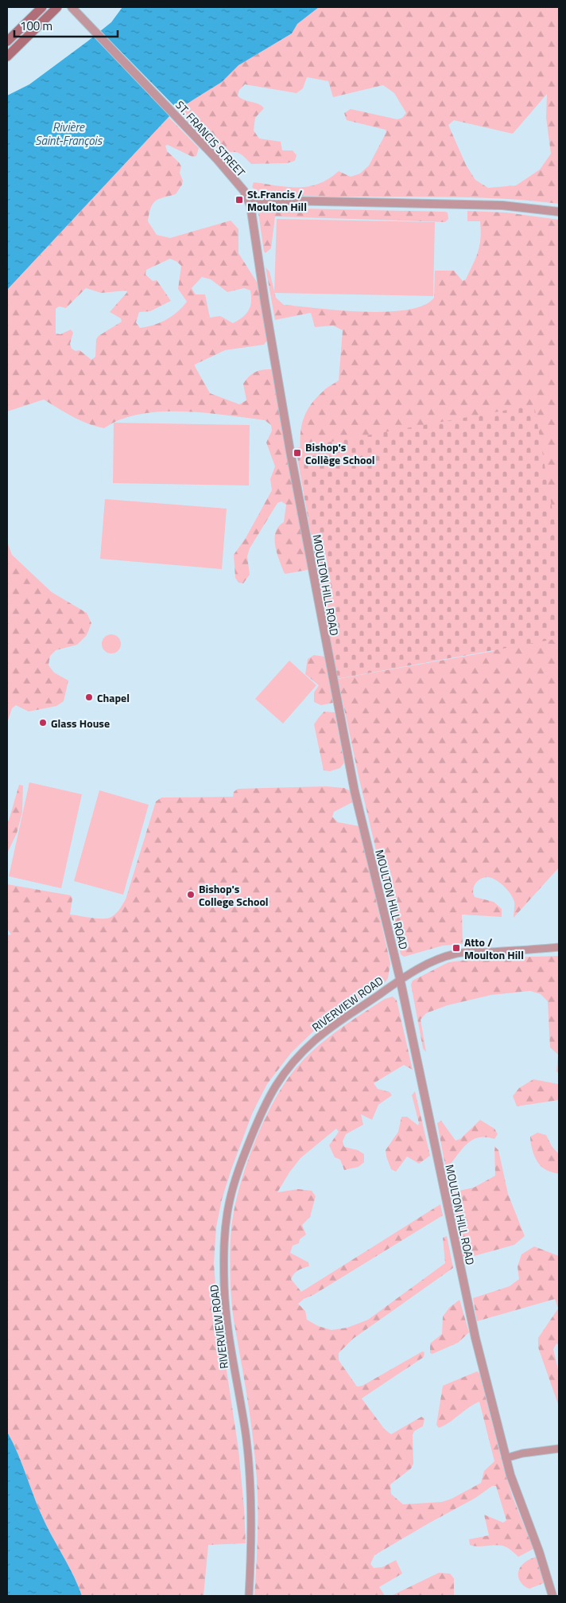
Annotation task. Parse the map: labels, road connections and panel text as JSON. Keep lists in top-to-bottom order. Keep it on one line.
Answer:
{"streets":{"street":["ST. FRANCIS STREET","MOULTON HILL ROAD","RIVERVIEW ROAD"]},"crossings":[["ST. FRANCIS STREET","MOULTON HILL ROAD"],["MOULTON HILL ROAD","RIVERVIEW ROAD"]],"water":["Rivière Saint-François"],"places":{"transit":["St.Francis / Moulton Hill","Bishop's Collège School","Atto / Moulton Hill"],"other":["Chapel","Glass House","Bishop's College School"]},"scale_bar":"100 m"}
